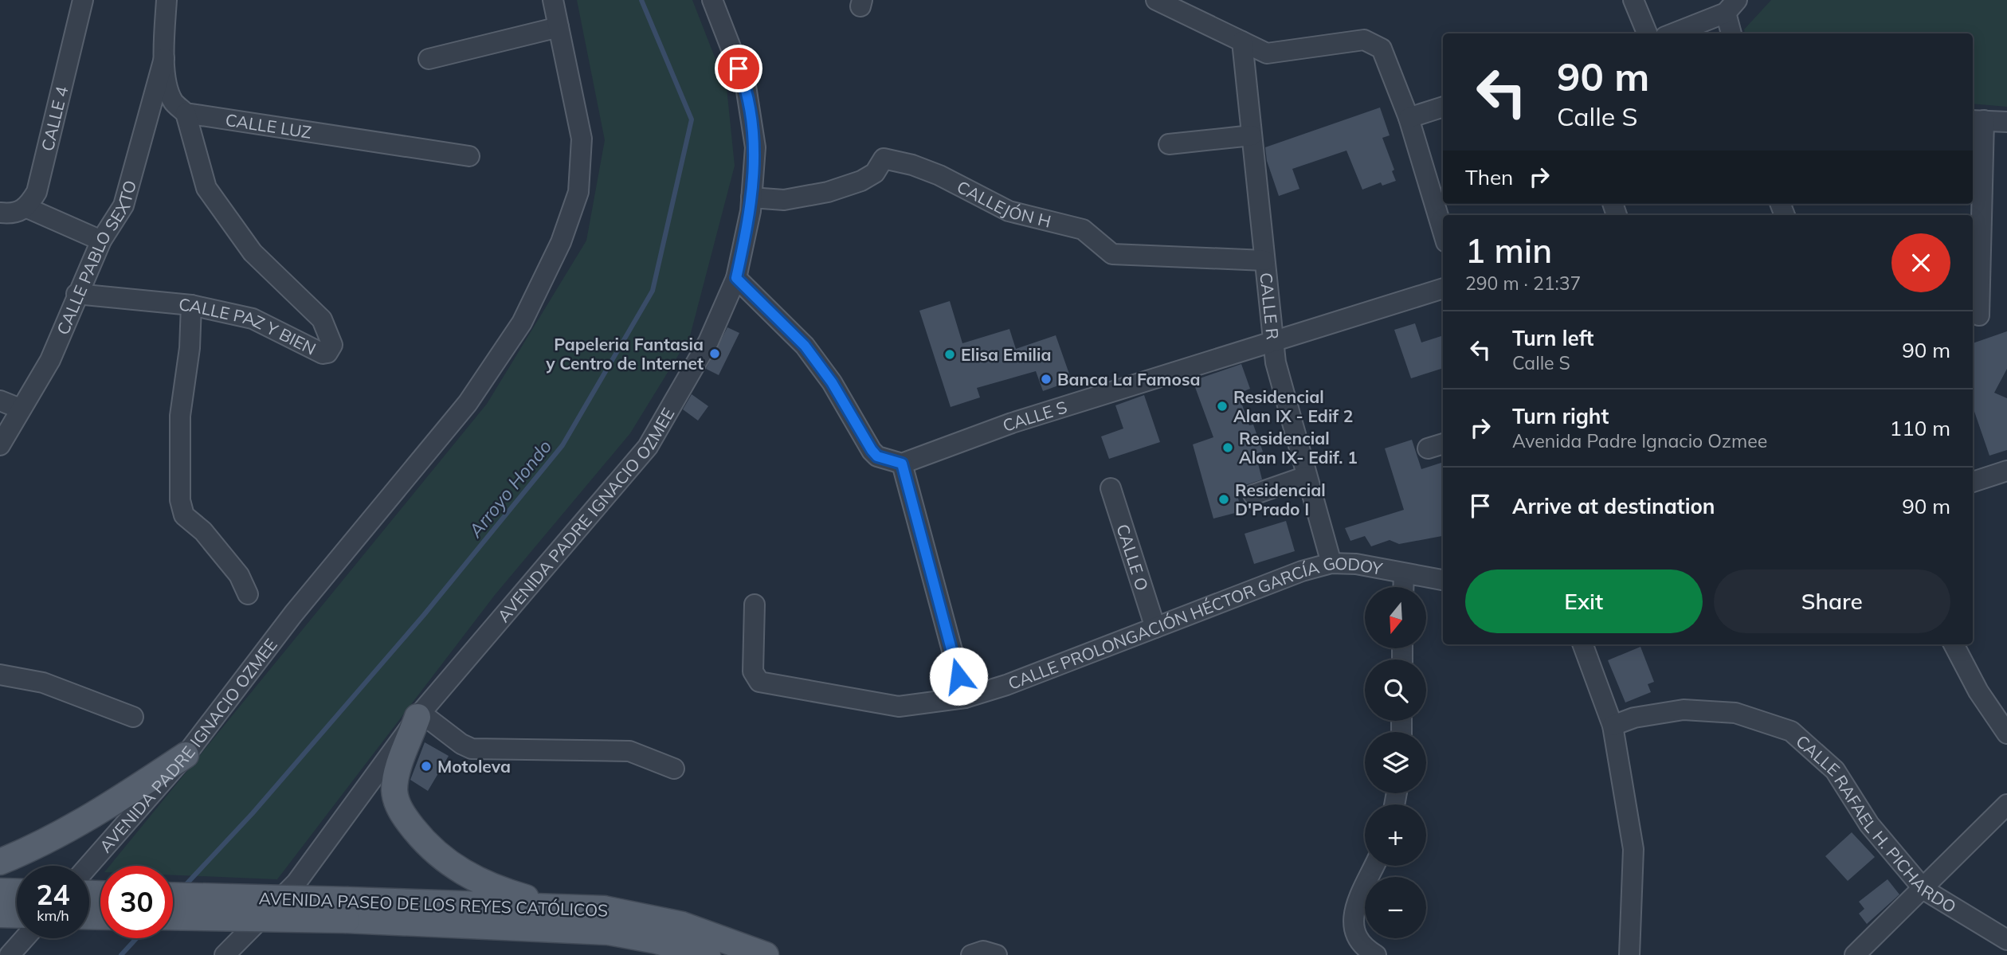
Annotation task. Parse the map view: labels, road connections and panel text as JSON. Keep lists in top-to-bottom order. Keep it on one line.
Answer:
{"streets":{"main road":["AVENIDA PASEO DE LOS REYES CATÓLICOS"],"street":["CALLE 4","CALLE LUZ","CALLEJÓN H","CALLE PABLO SEXTO","CALLE R","CALLE PAZ Y BIEN","CALLE S","AVENIDA PADRE IGNACIO OZMEE","CALLE O","CALLE PROLONGACIÓN HÉCTOR GARCÍA GODOY","CALLE RAFAEL H. PICHARDO"]},"crossings":[["CALLE LUZ","CALLE PAZ Y BIEN"],["CALLEJÓN H","CALLE R"],["CALLEJÓN H","AVENIDA PADRE IGNACIO OZMEE"],["CALLE PABLO SEXTO","CALLE PAZ Y BIEN"],["CALLE R","CALLE S"],["CALLE R","CALLE PROLONGACIÓN HÉCTOR GARCÍA GODOY"],["CALLE O","CALLE PROLONGACIÓN HÉCTOR GARCÍA GODOY"]],"water":["Arroyo Hondo"],"places":["Papeleria Fantasia y Centro de Internet","Elisa Emilia","Banca La Famosa","Residencial Alan IX - Edif 2","Residencial Alan IX- Edif. 1","Residencial D'Prado I","Motoleva"],"north":"bottom","page":{"turn":["90 m","Calle S"],"then":"Then","heading":["1 min","290 m · 21:37"],"list":[{"name":"Turn left","note":"Calle S","value":"90 m"},{"name":"Turn right","note":"Avenida Padre Ignacio Ozmee","value":"110 m"},{"name":"Arrive at destination","value":"90 m"}],"buttons":["Exit","Share"],"map_buttons":["+","−"],"speed":"24 km/h","limit":"30"}}
